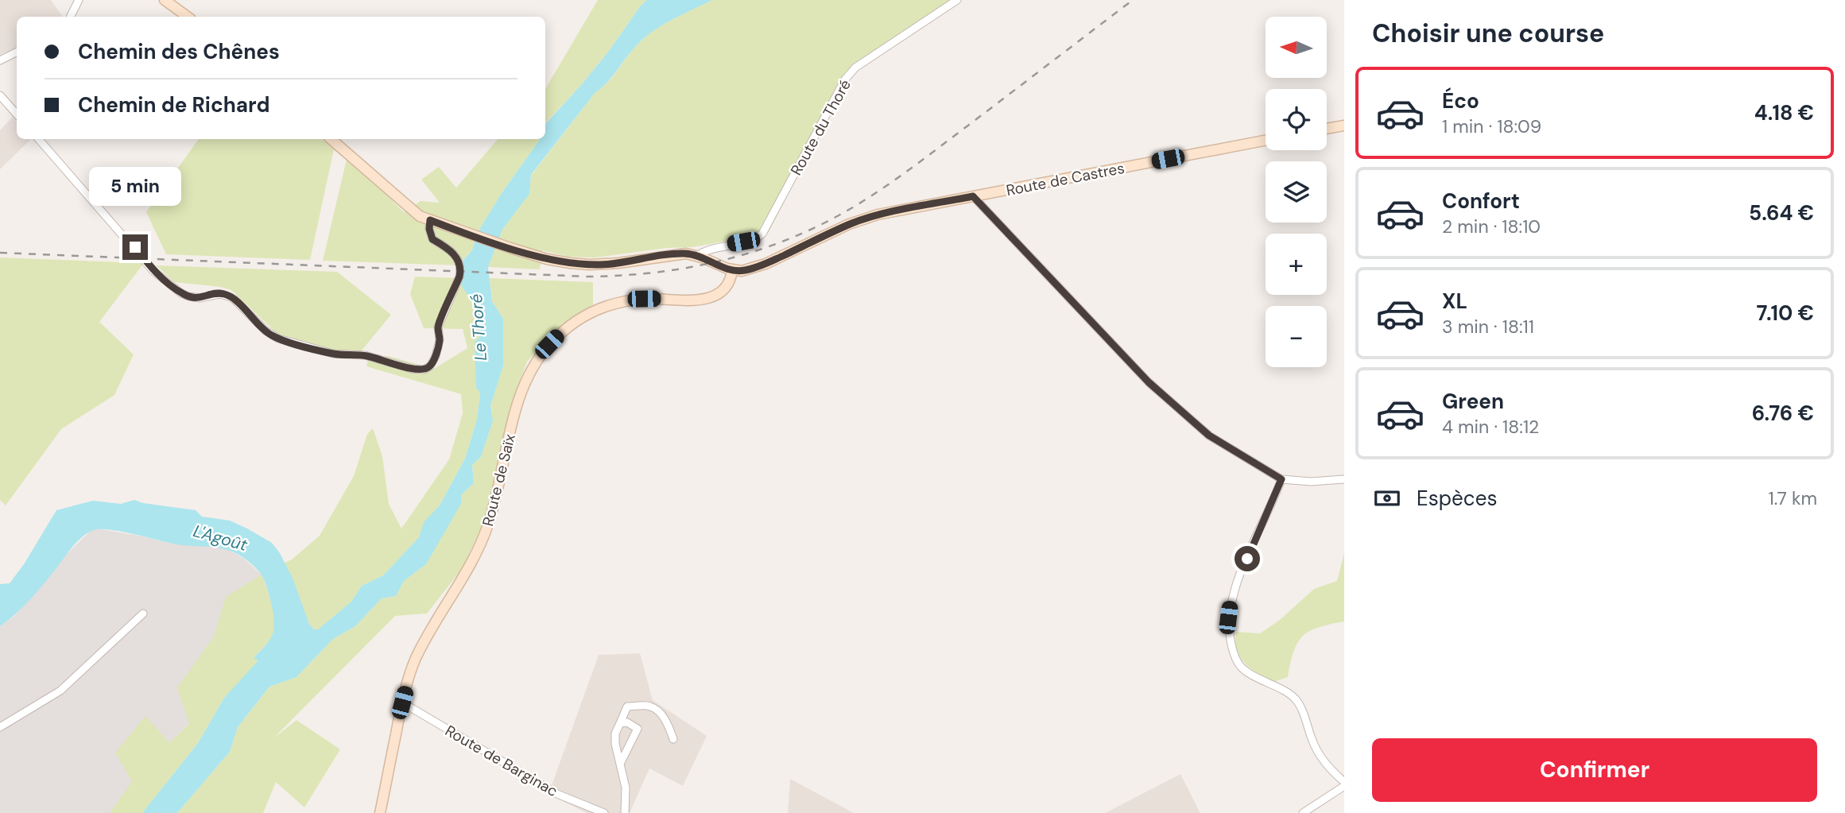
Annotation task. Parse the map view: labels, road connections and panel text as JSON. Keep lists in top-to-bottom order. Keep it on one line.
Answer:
{"streets":{"main road":["Route de Castres","Route de Saïx"],"street":["Route du Thoré","Route de Barginac"]},"crossings":[["Route de Castres","Route de Saïx"],["Route de Saïx","Route de Barginac"]],"water":["Le Thoré","L'Agoût"],"north":"left","page":{"heading":"Choisir une course","map_buttons":["+","−"],"banner":["Chemin des Chênes","Chemin de Richard"],"list":[{"name":"Éco","note":"1 min · 18:09","value":"4.18 €"},{"name":"Confort","note":"2 min · 18:10","value":"5.64 €"},{"name":"XL","note":"3 min · 18:11","value":"7.10 €"},{"name":"Green","note":"4 min · 18:12","value":"6.76 €"}],"bubble":"5 min","pay":["Espèces","1.7 km"],"buttons":"Confirmer"}}
